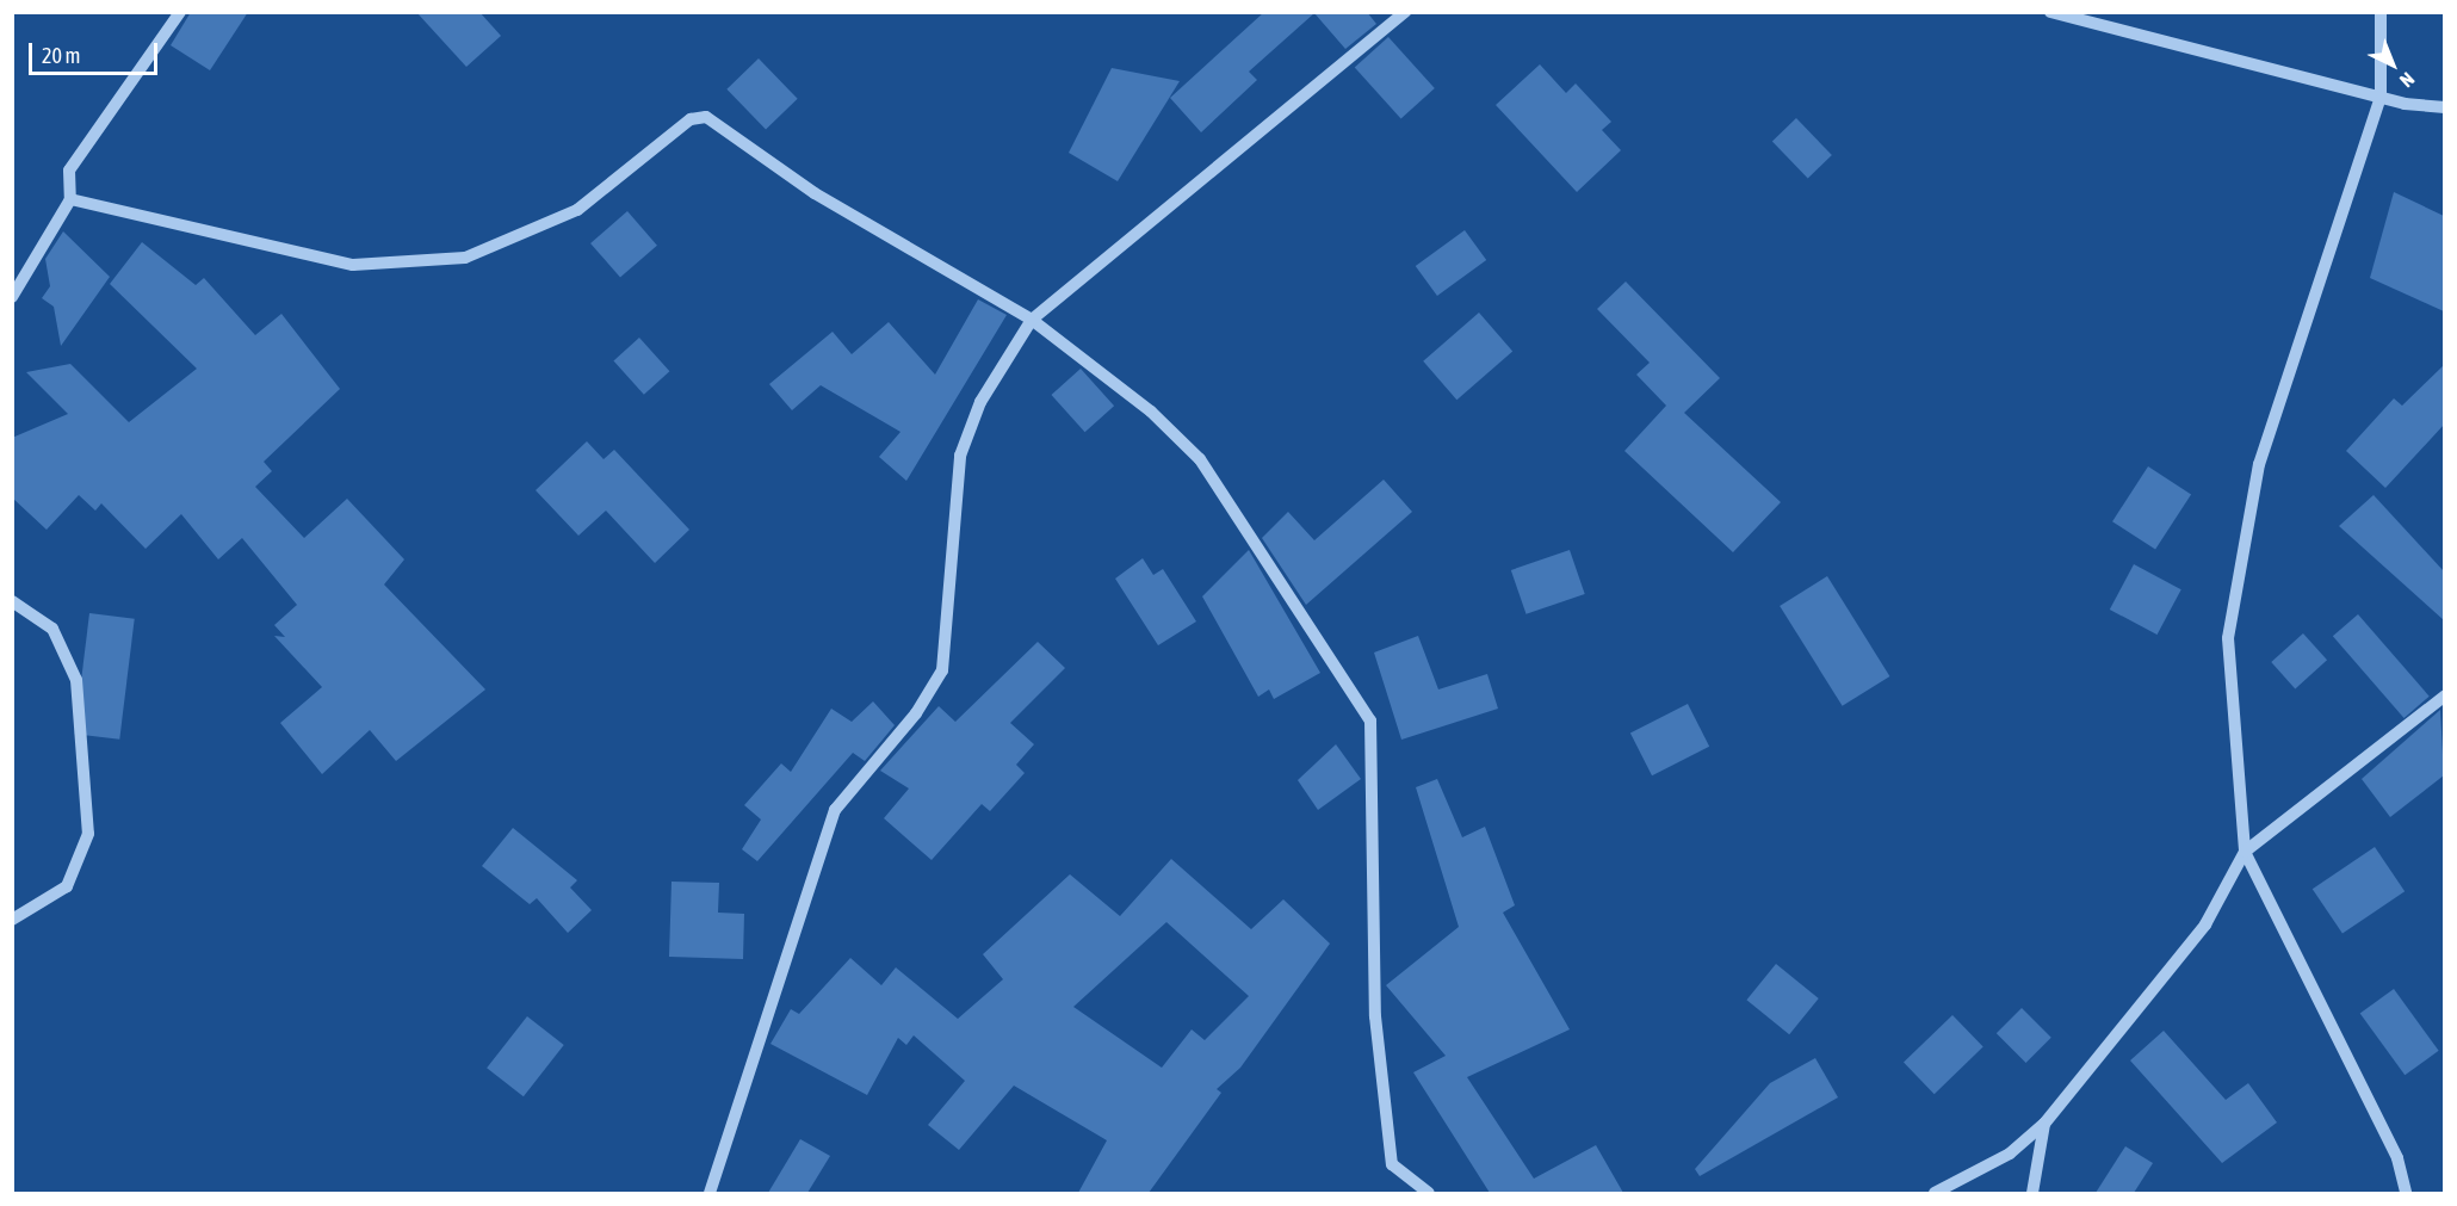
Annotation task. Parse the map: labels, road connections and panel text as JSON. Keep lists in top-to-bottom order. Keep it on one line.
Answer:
{"scale_bar":"20 m","north":"bottom right"}
